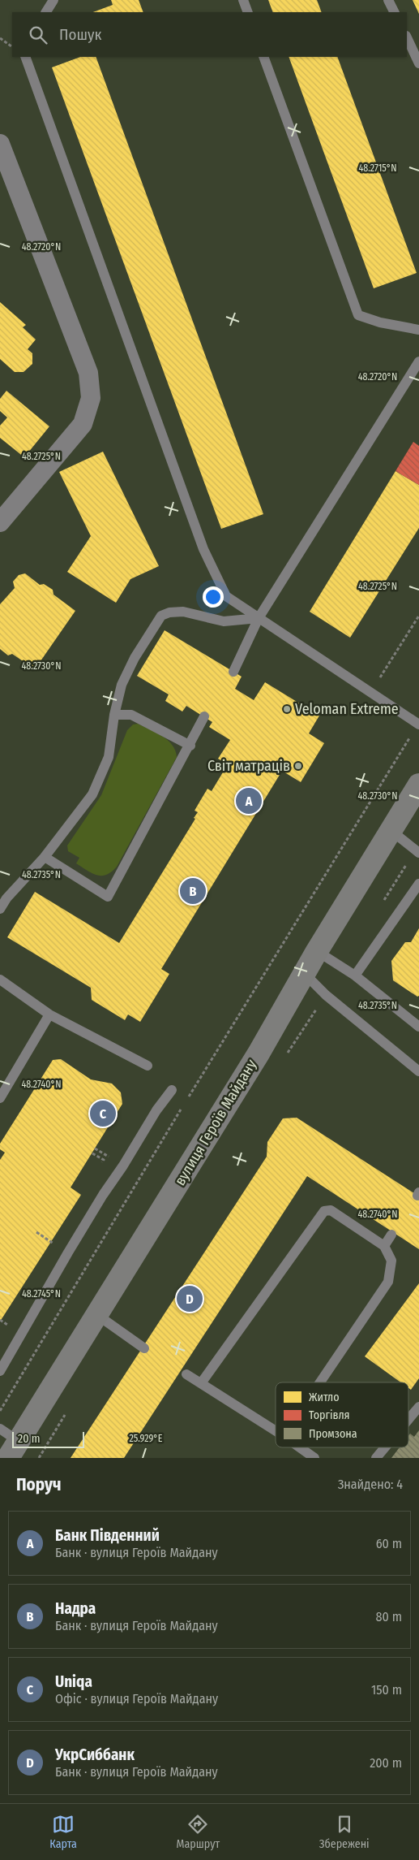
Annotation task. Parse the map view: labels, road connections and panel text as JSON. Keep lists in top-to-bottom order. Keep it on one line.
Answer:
{"streets":{"main road":["вулиця Героїв Майдану"]},"places":["Veloman Extreme","Світ матраців"],"legend":["Житло","Торгівля","Промзона"],"scale_bar":"20 m","page":{"search":"Пошук","pins":["A","B","C","D"],"scale":"20 m","heading":["Поруч","Знайдено: 4"],"list":[{"mark":"A","name":"Банк Південний","note":"Банк · вулиця Героїв Майдану","value":"60 m"},{"mark":"B","name":"Надра","note":"Банк · вулиця Героїв Майдану","value":"80 m"},{"mark":"C","name":"Uniqa","note":"Офіс · вулиця Героїв Майдану","value":"150 m"},{"mark":"D","name":"УкрСиббанк","note":"Банк · вулиця Героїв Майдану","value":"200 m"}],"nav":["Карта","Маршрут","Збережені"]},"coordinates":["48.2715°N","48.2720°N","48.2725°N","48.2730°N","48.2735°N","48.2740°N","48.2745°N","25.929°E"]}
